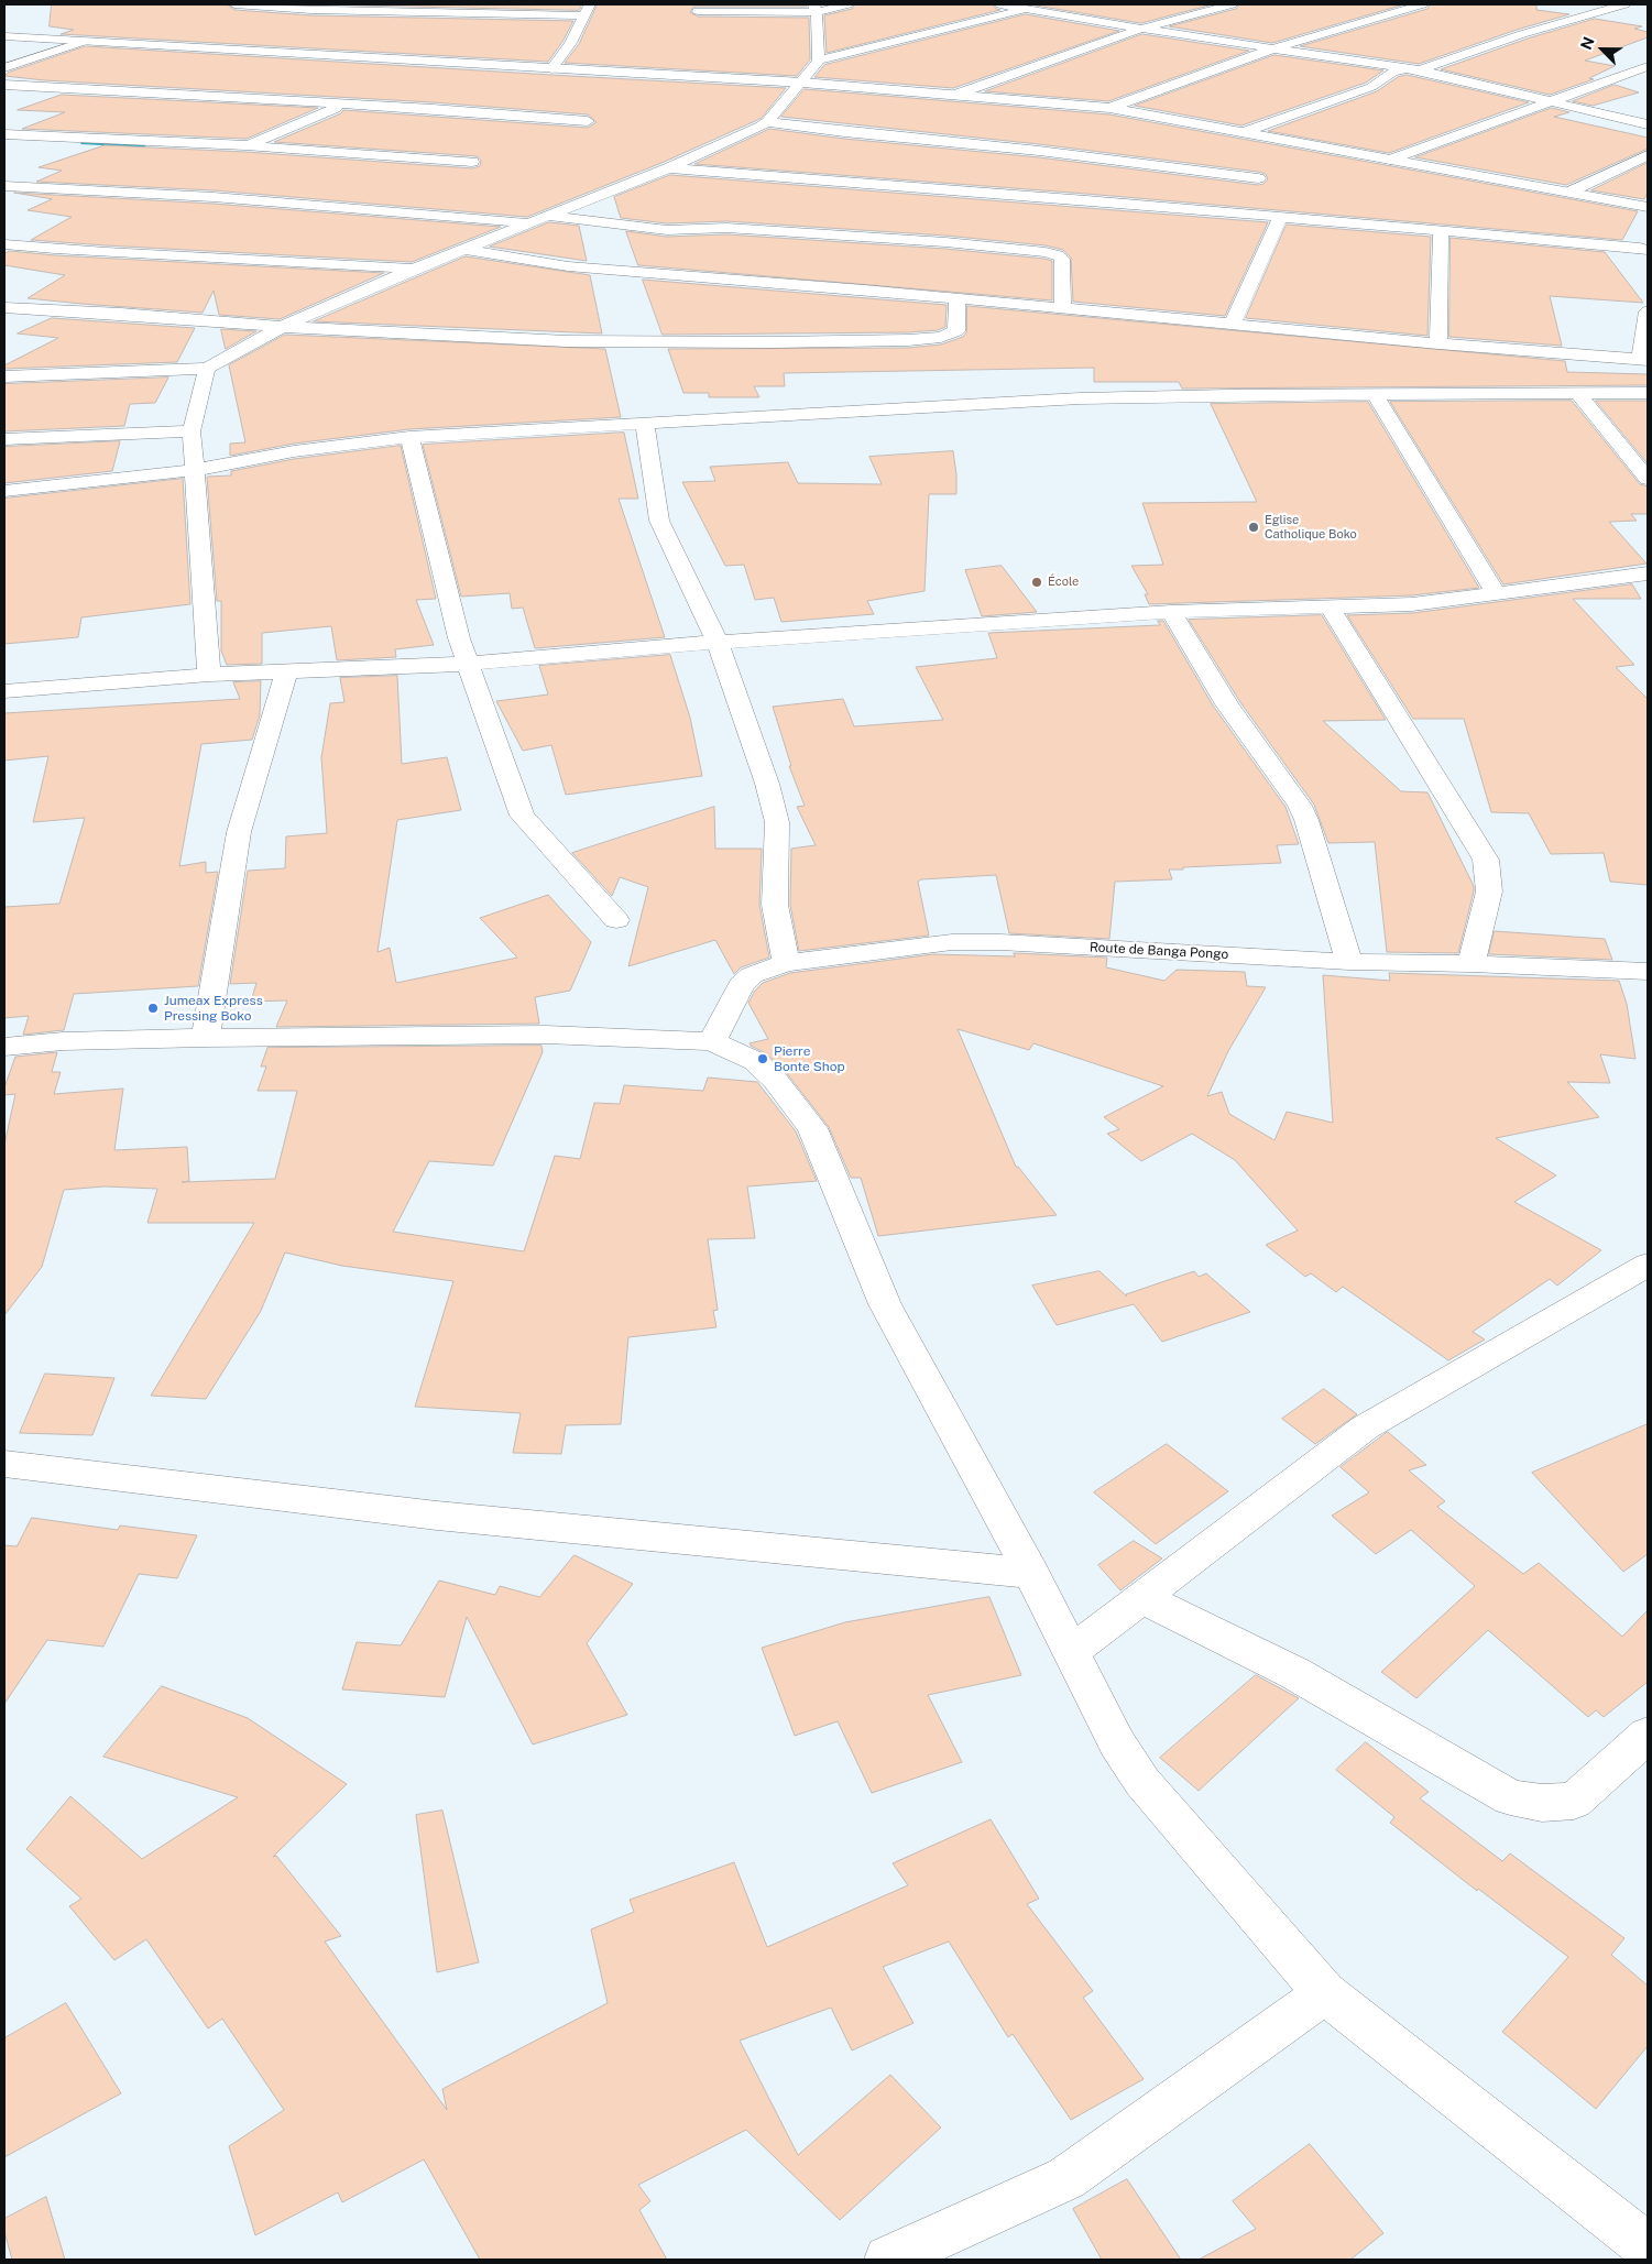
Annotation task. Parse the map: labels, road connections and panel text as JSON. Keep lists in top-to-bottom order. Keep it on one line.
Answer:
{"streets":{"street":["Route de Banga Pongo"]},"places":["Eglise Catholique Boko","École","Jumeax Express Pressing Boko","Pierre Bonte Shop"],"north":"top left"}
